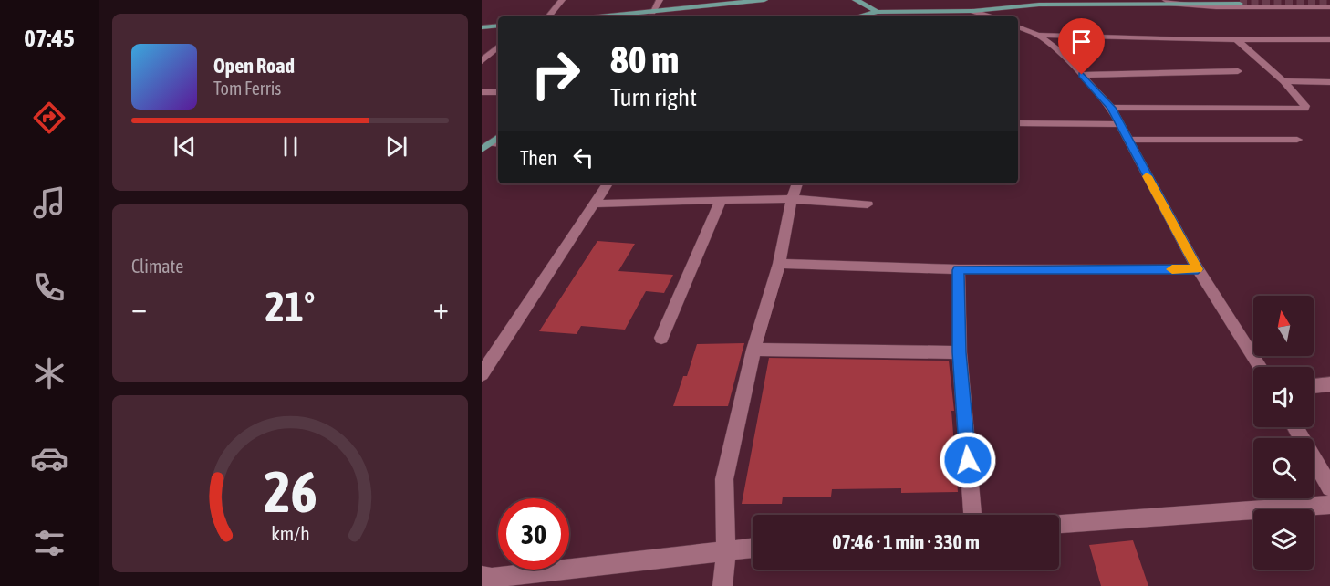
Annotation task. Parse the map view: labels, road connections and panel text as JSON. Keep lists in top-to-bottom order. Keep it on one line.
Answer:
{"north":"top","page":{"tabs":"07:45","turn":["80 m","Turn right"],"song":["Open Road","Tom Ferris"],"then":"Then","tile":"Climate","heat":["−","21°","+"],"limit":"30","trip":"07:46 · 1 min · 330 m","gauge":["26","km/h"]}}
